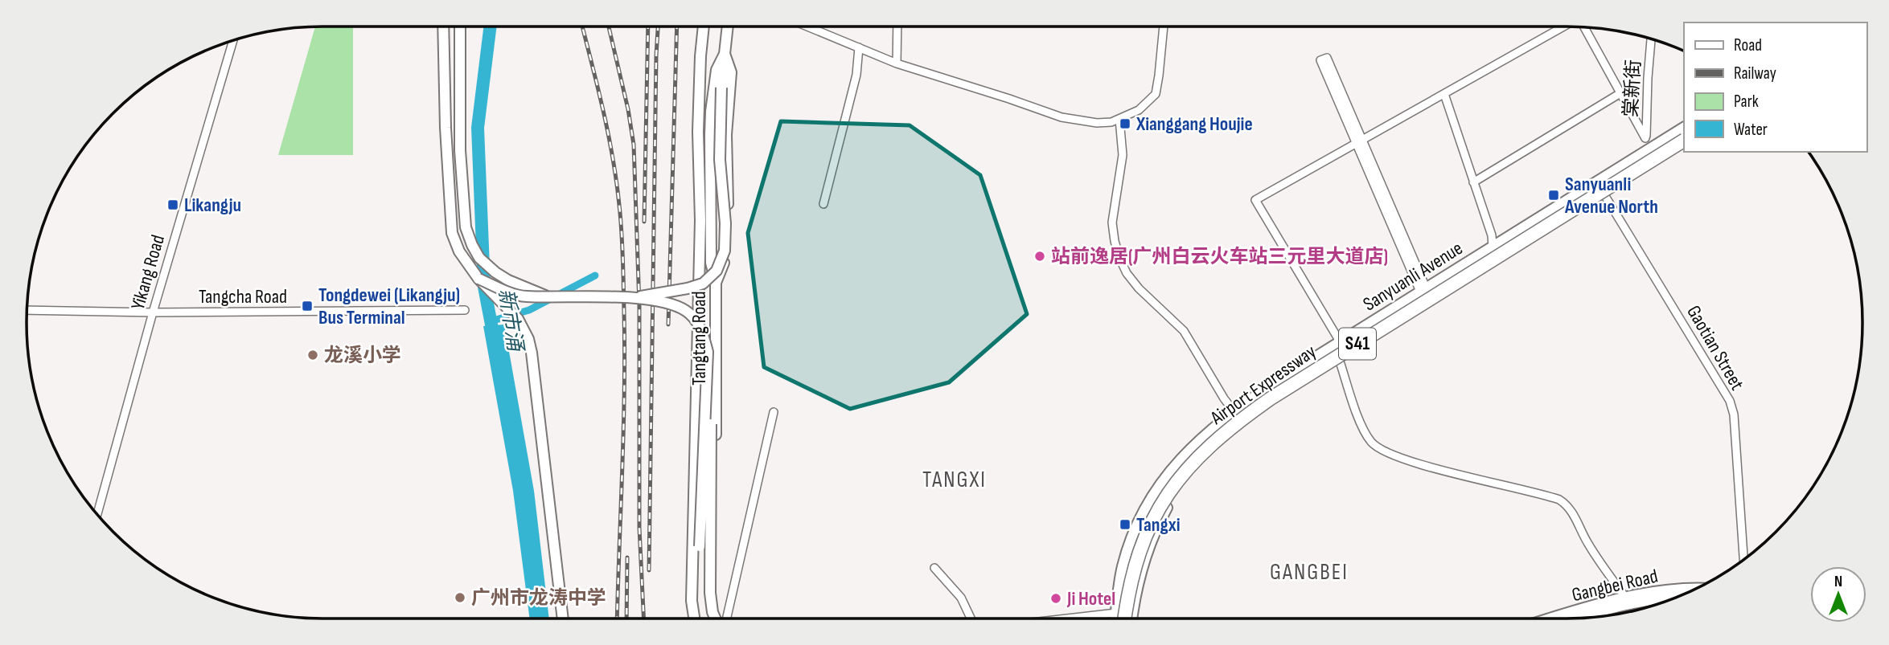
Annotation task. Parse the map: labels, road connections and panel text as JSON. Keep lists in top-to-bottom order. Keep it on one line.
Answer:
{"streets":{"highway":["S41","Airport Expressway"],"street":["棠新街","Yikang Road","Sanyuanli Avenue","Tangcha Road","Tangtang Road","Gaotian Street","Gangbei Road"]},"crossings":[["棠新街","Sanyuanli Avenue"],["Yikang Road","Tangcha Road"],["Sanyuanli Avenue","Gaotian Street"]],"districts":["TANGXI","GANGBEI"],"water":["新市涌"],"places":{"transit":["Xianggang Houjie","Sanyuanli Avenue North","Likangju","Tongdewei (Likangju) Bus Terminal","Tangxi"],"other":["站前逸居(广州白云火车站三元里大道店)","龙溪小学","广州市龙涛中学","Ji Hotel"]},"legend":["Road","Railway","Park","Water"],"north":"top"}
